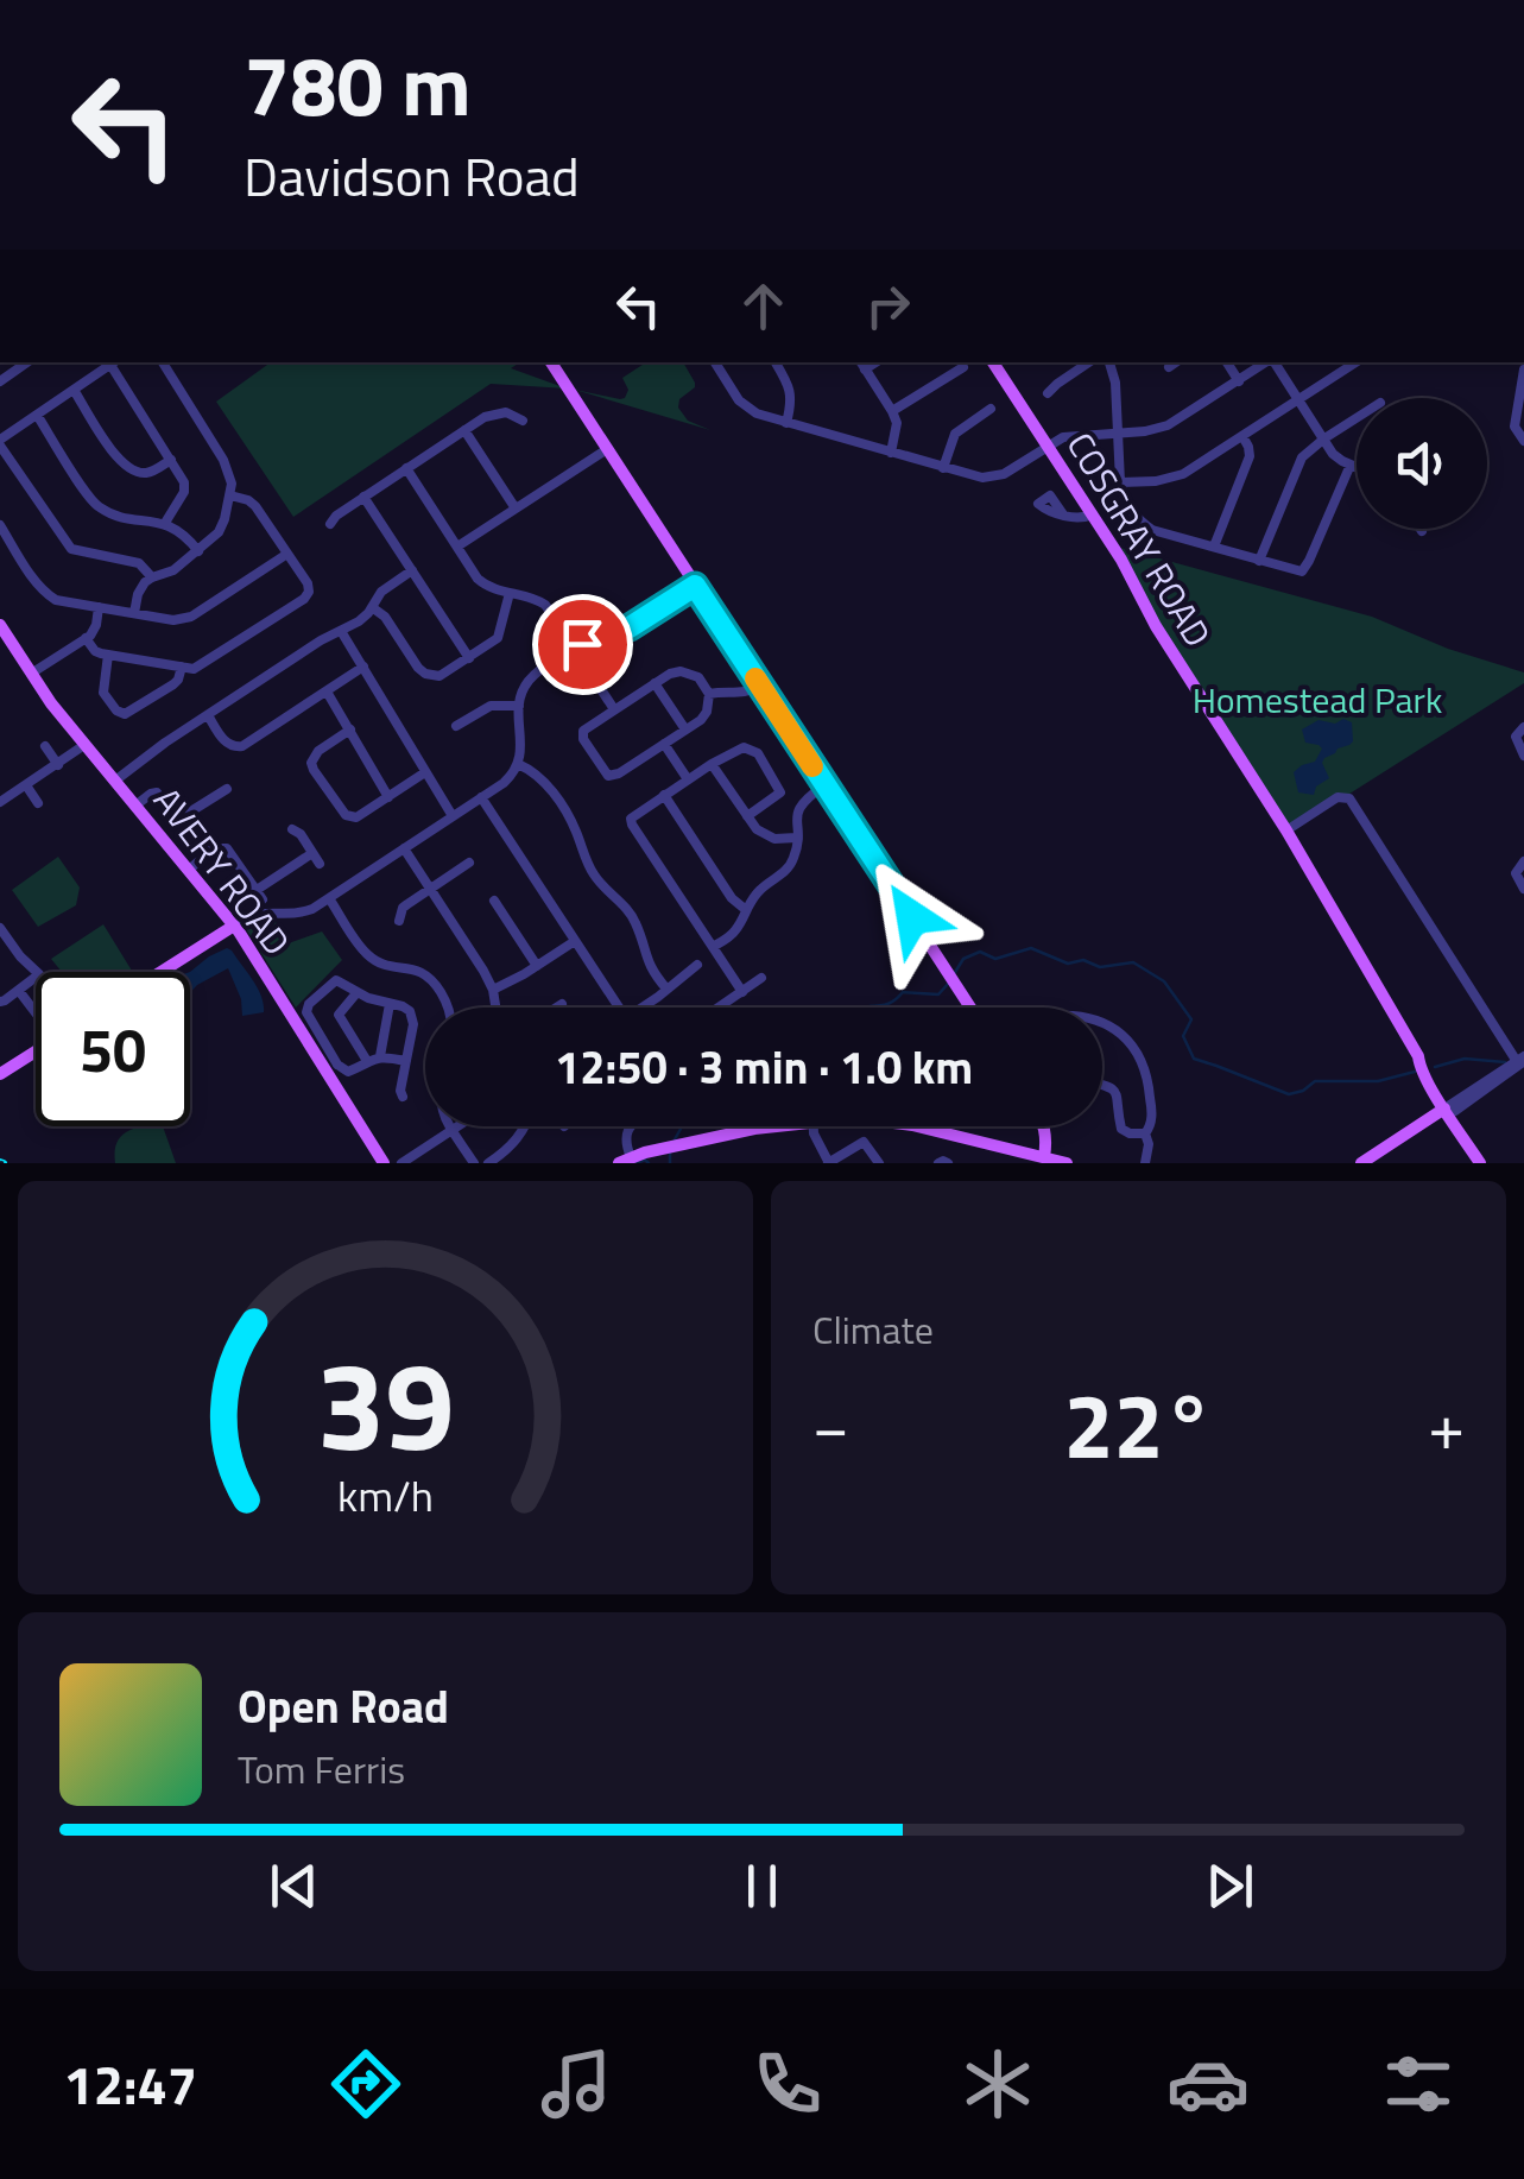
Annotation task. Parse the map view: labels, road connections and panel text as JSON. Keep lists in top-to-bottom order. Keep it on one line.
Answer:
{"streets":{"main road":["COSGRAY ROAD","AVERY ROAD"]},"parks":["Homestead Park"],"page":{"turn":["780 m","Davidson Road"],"limit":"50","trip":"12:50 · 3 min · 1.0 km","tile":"Climate","heat":["−","22°","+"],"song":["Open Road","Tom Ferris"],"tabs":"12:47","gauge":["39","km/h"]}}
